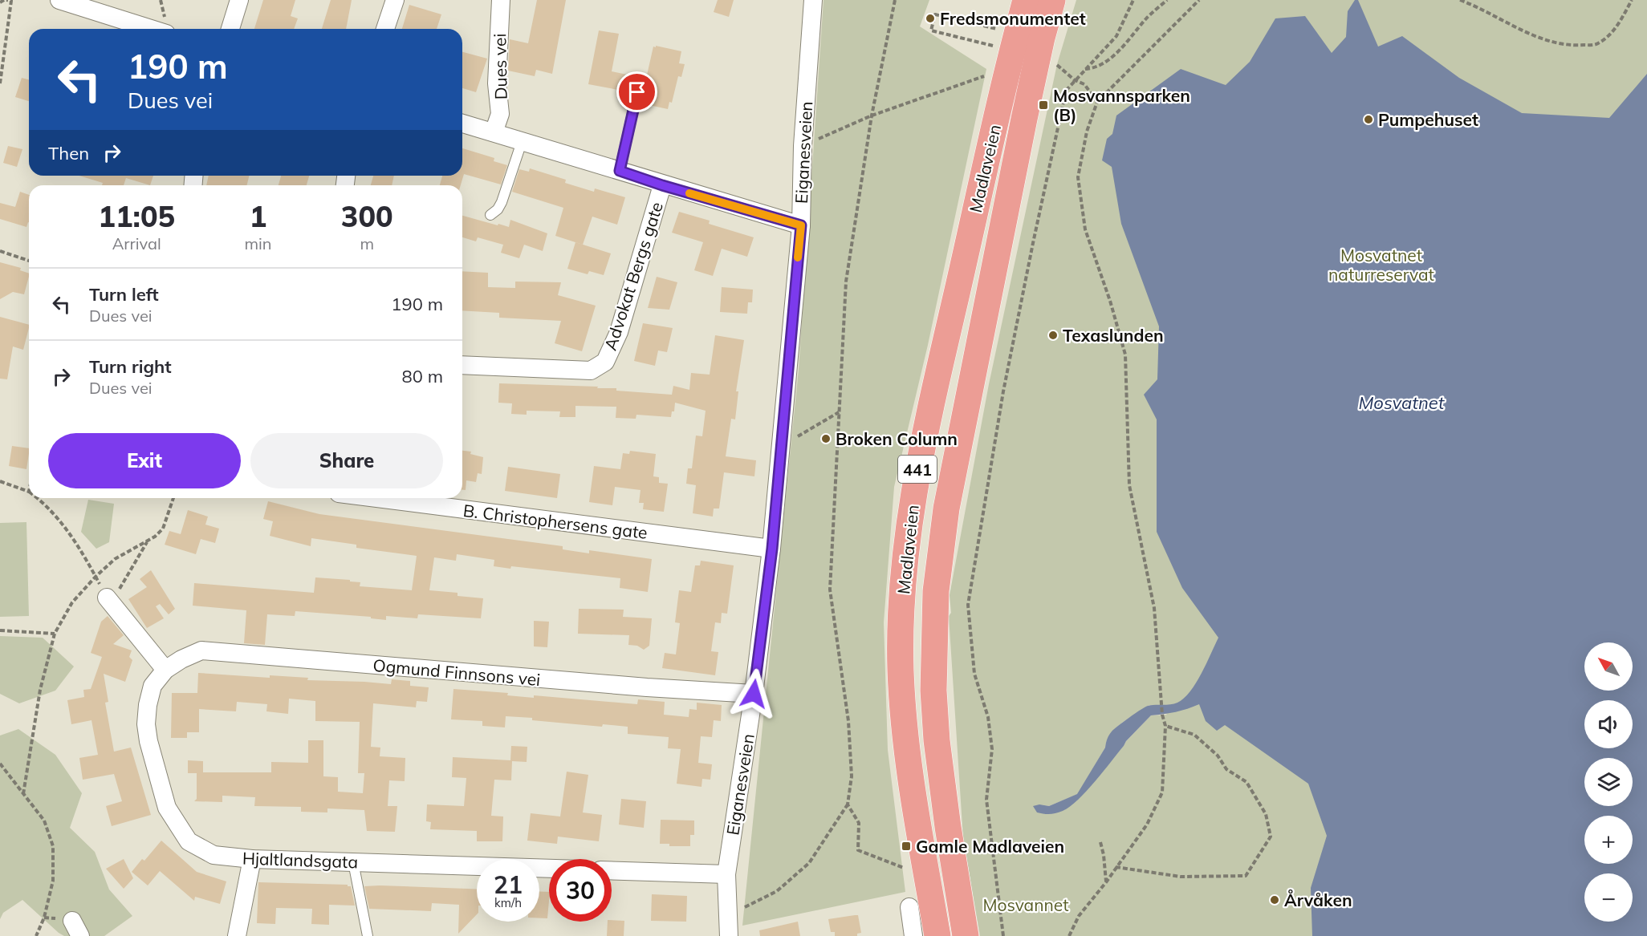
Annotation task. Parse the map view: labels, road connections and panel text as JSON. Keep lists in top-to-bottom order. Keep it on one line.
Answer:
{"streets":{"main road":["Madlaveien","441"],"street":["Dues vei","Eiganesveien","Advokat Bergs gate","B. Christophersens gate","Ogmund Finnsons vei","Hjaltlandsgata"]},"crossings":[["Eiganesveien","B. Christophersens gate"],["Eiganesveien","Ogmund Finnsons vei"],["Ogmund Finnsons vei","Hjaltlandsgata"]],"water":["Mosvatnet"],"parks":["Mosvatnet naturreservat","Mosvannet"],"places":{"other":["Fredsmonumentet","Pumpehuset","Texaslunden","Broken Column","Årvåken"],"transit":["Mosvannsparken (B)","Gamle Madlaveien"]},"north":"top left","page":{"turn":["190 m","Dues vei"],"then":"Then","eta":["11:05","Arrival","1","min","300","m"],"list":[{"name":"Turn left","note":"Dues vei","value":"190 m"},{"name":"Turn right","note":"Dues vei","value":"80 m"}],"buttons":["Exit","Share"],"map_buttons":["+","−"],"speed":"21 km/h","limit":"30"}}
